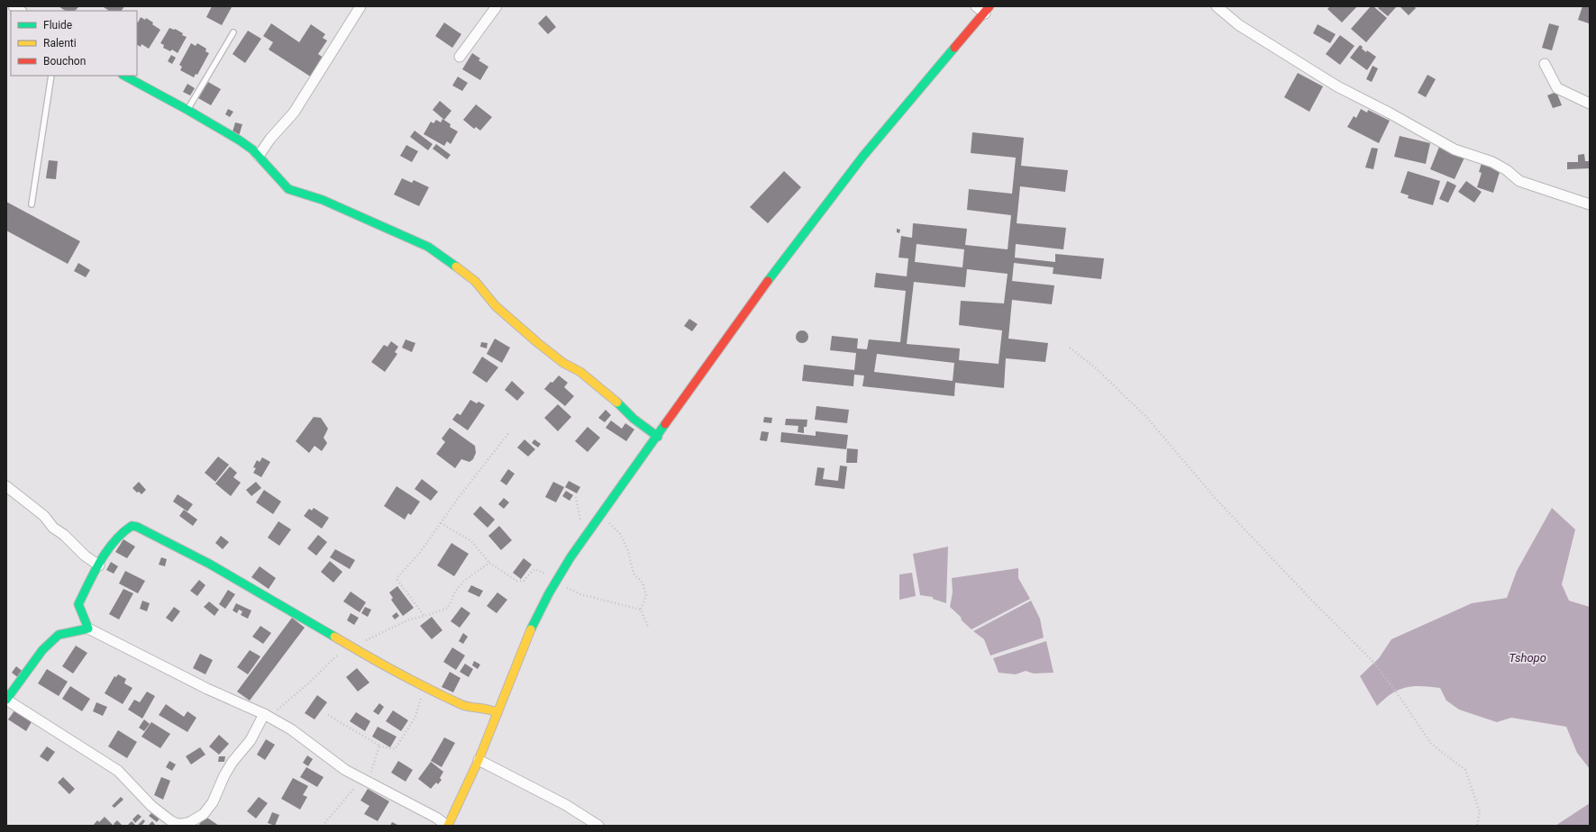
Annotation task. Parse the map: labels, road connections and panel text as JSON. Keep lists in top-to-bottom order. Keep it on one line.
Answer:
{"water":["Tshopo"],"legend":["Fluide","Ralenti","Bouchon"]}
